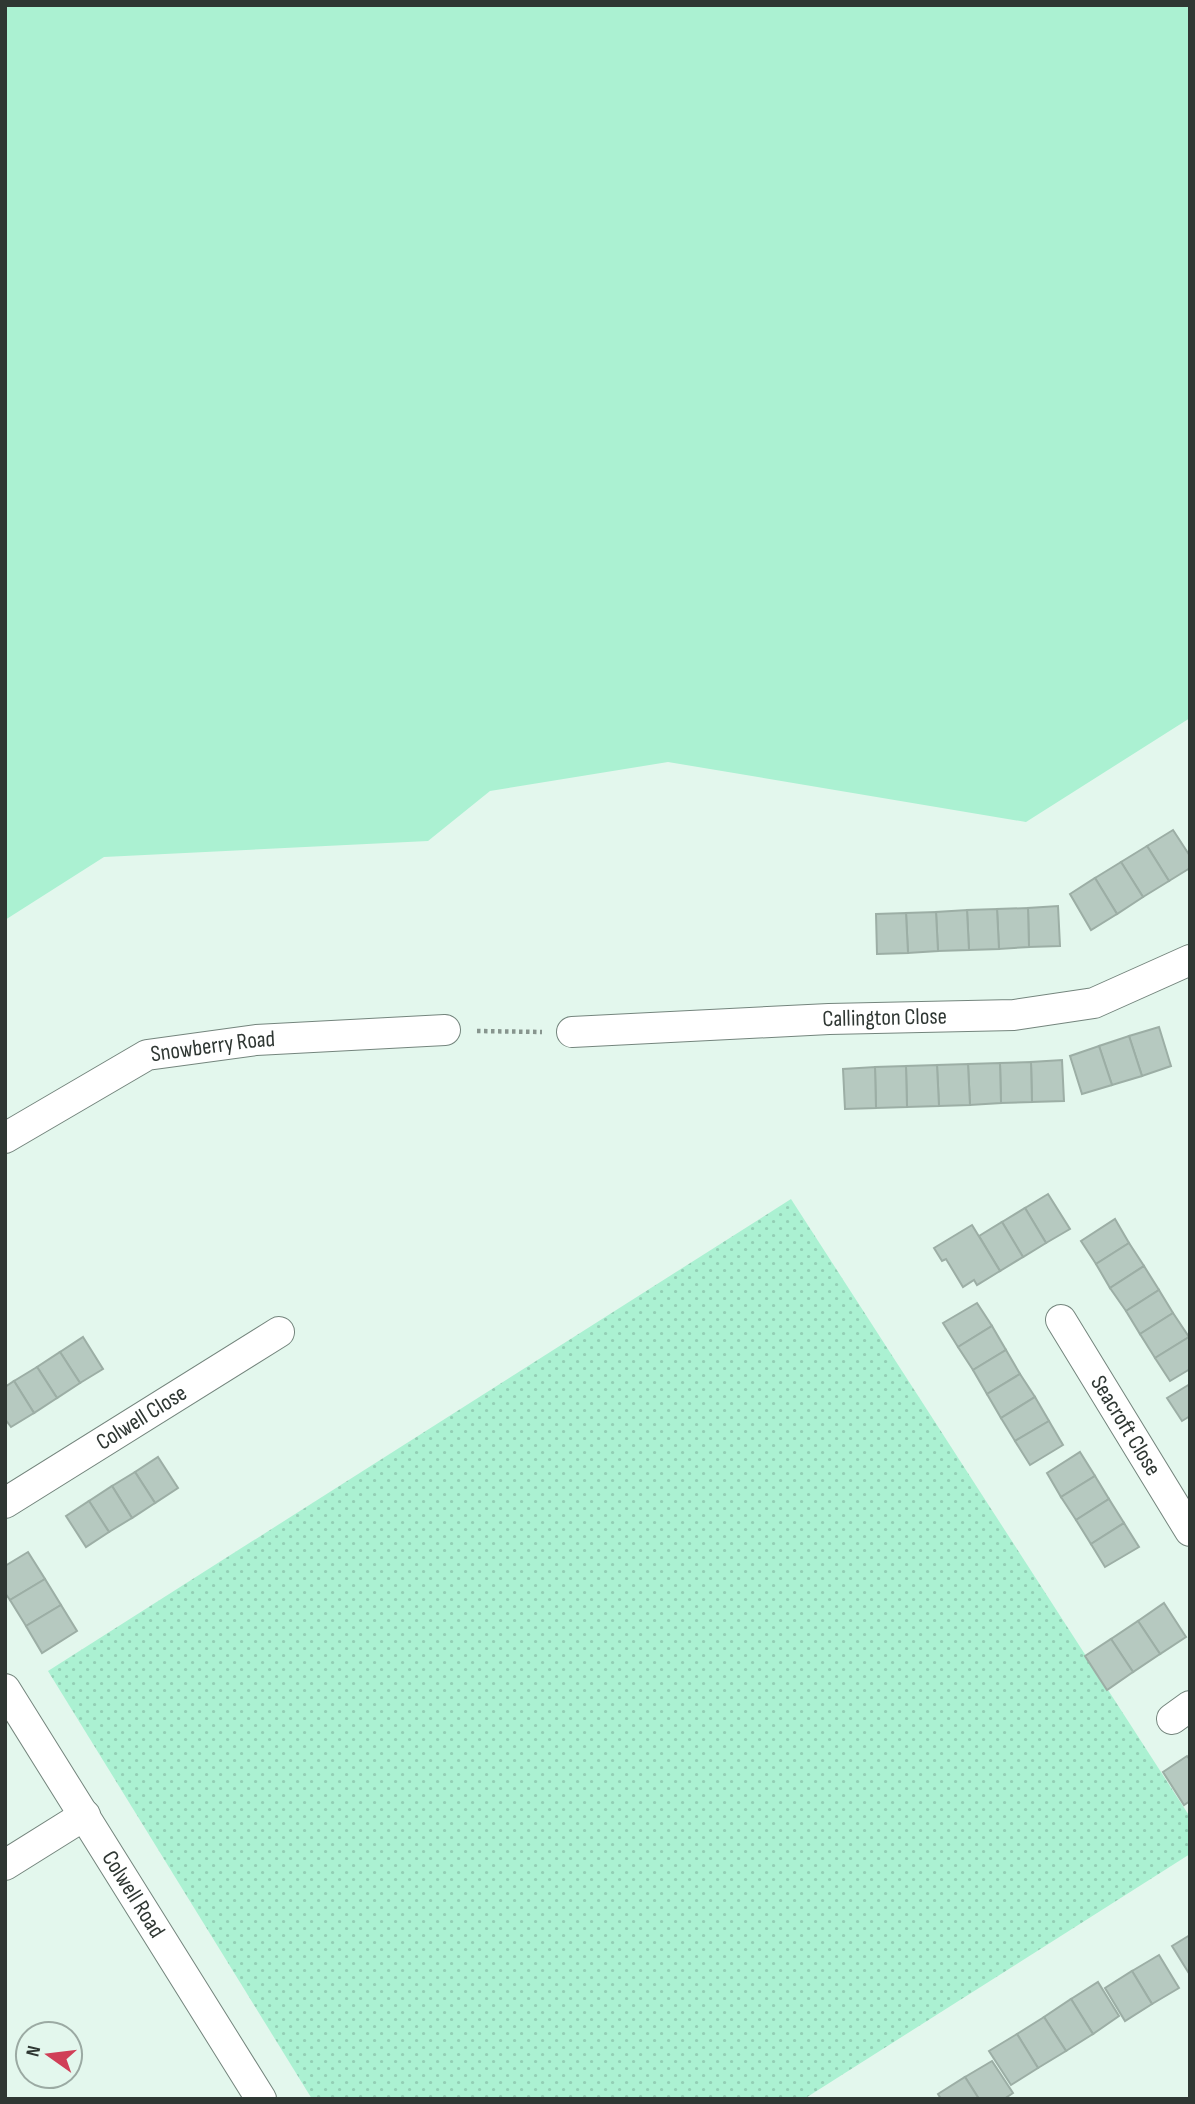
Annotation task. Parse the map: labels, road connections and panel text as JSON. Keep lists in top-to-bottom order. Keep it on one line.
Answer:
{"streets":{"street":["Callington Close","Snowberry Road","Colwell Close","Seacroft Close","Colwell Road"]},"north":"left"}
